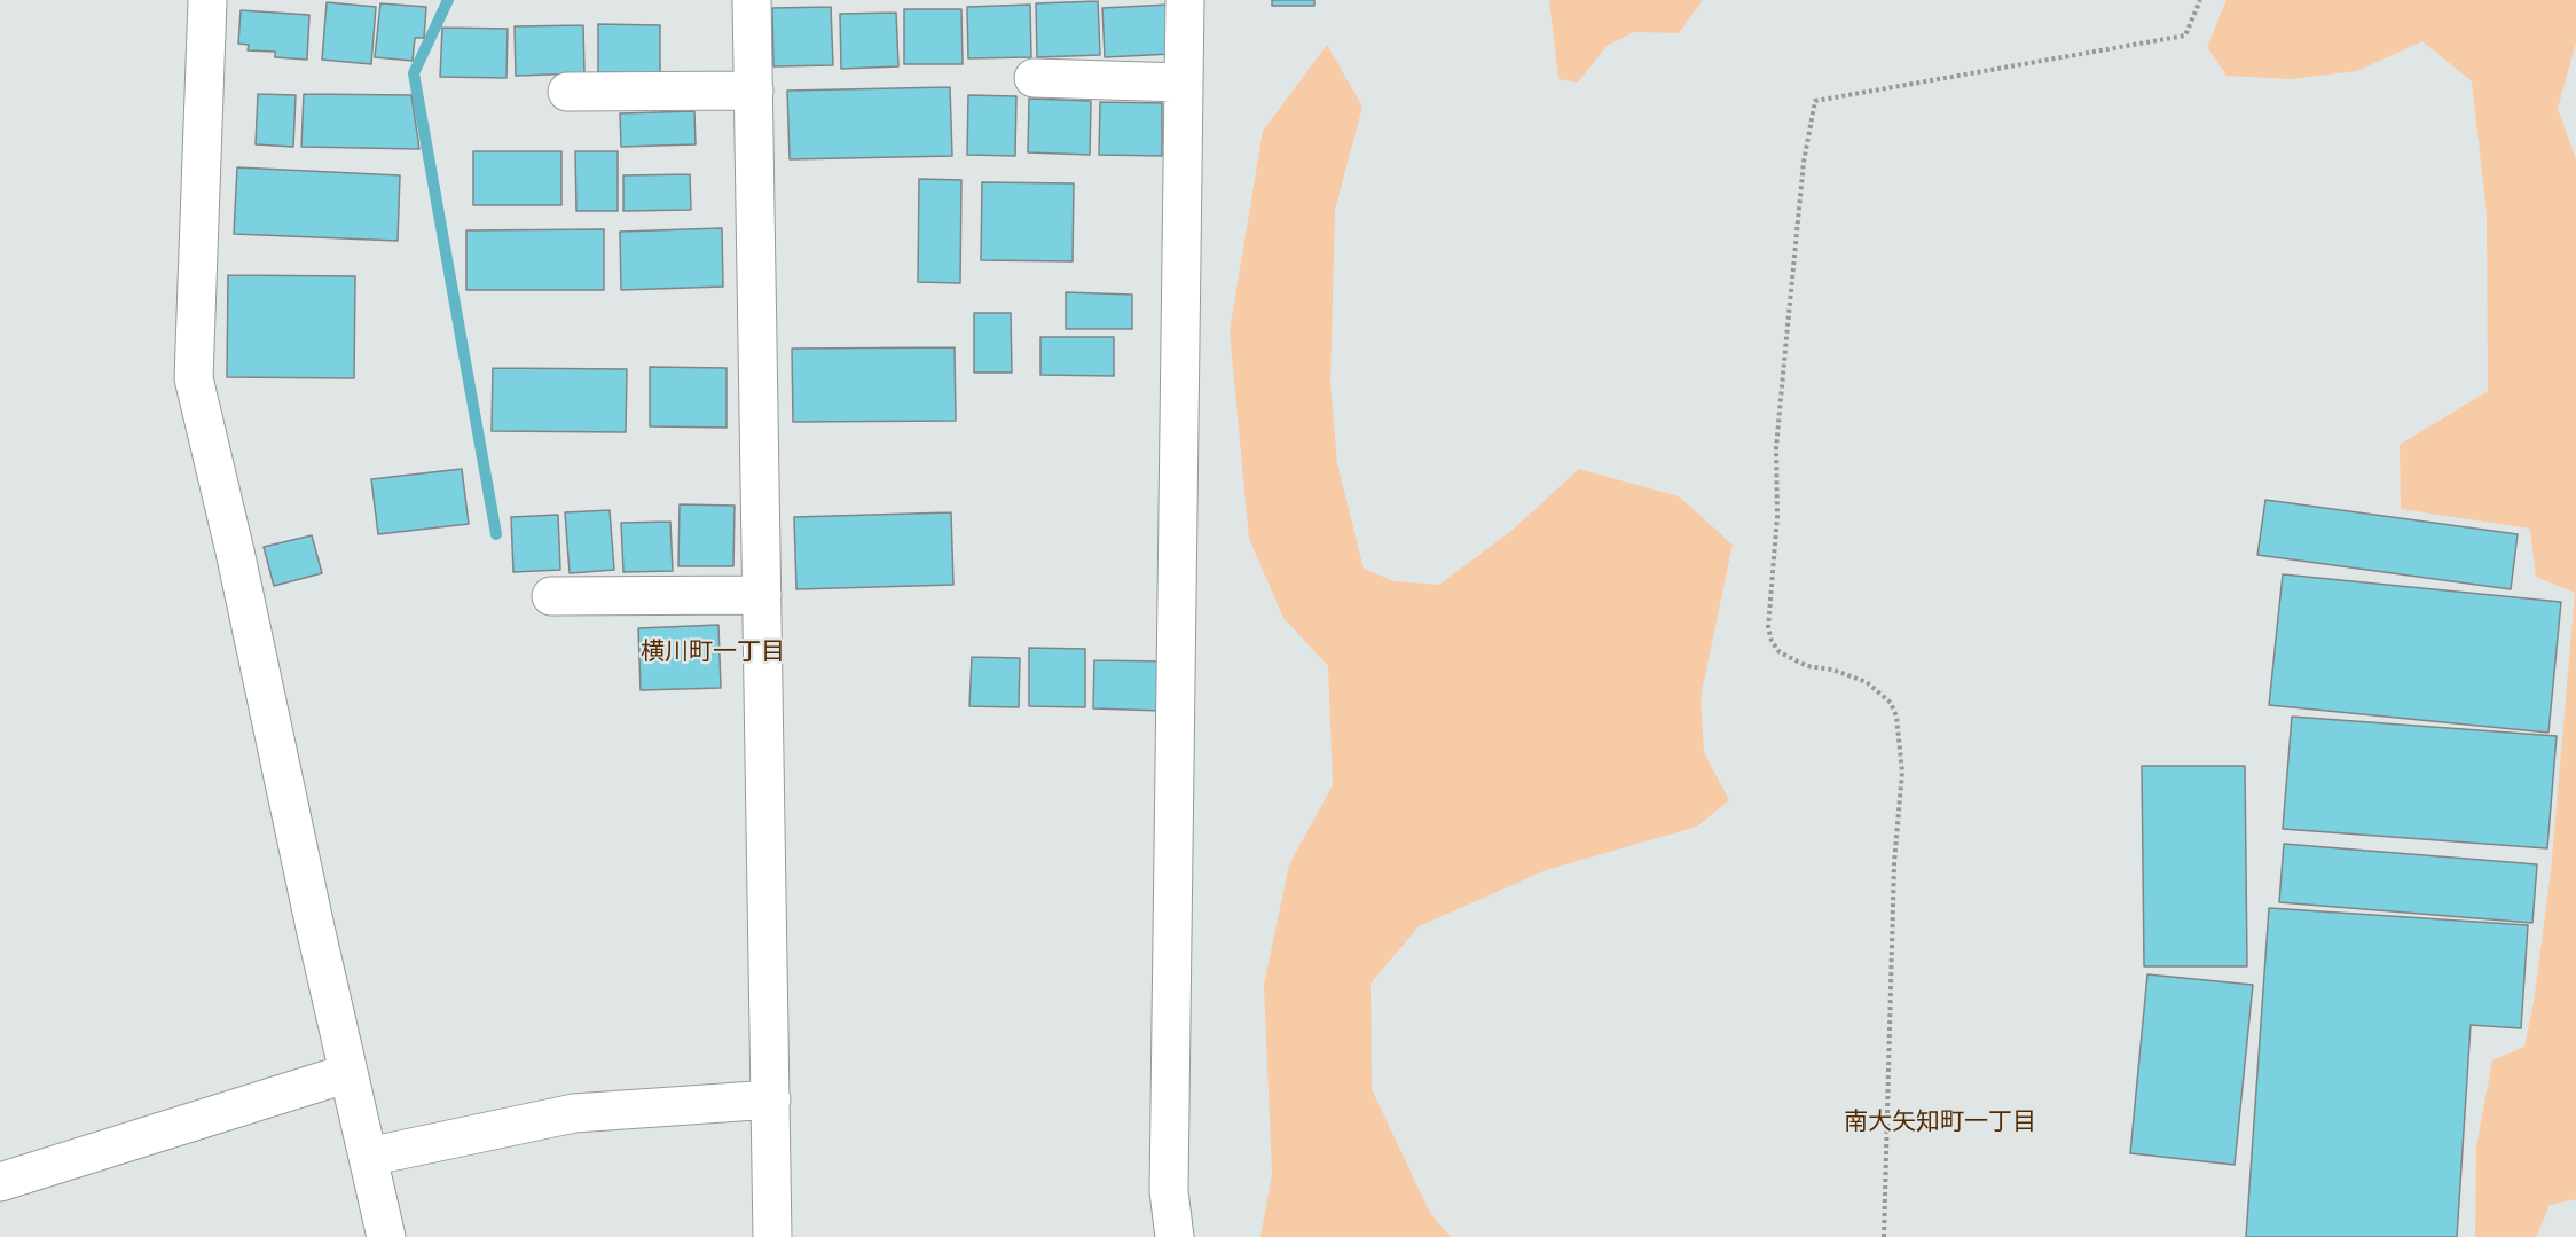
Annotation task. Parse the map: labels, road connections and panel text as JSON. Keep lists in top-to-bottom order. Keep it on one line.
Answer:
{"districts":["横川町一丁目","南大矢知町一丁目"]}
